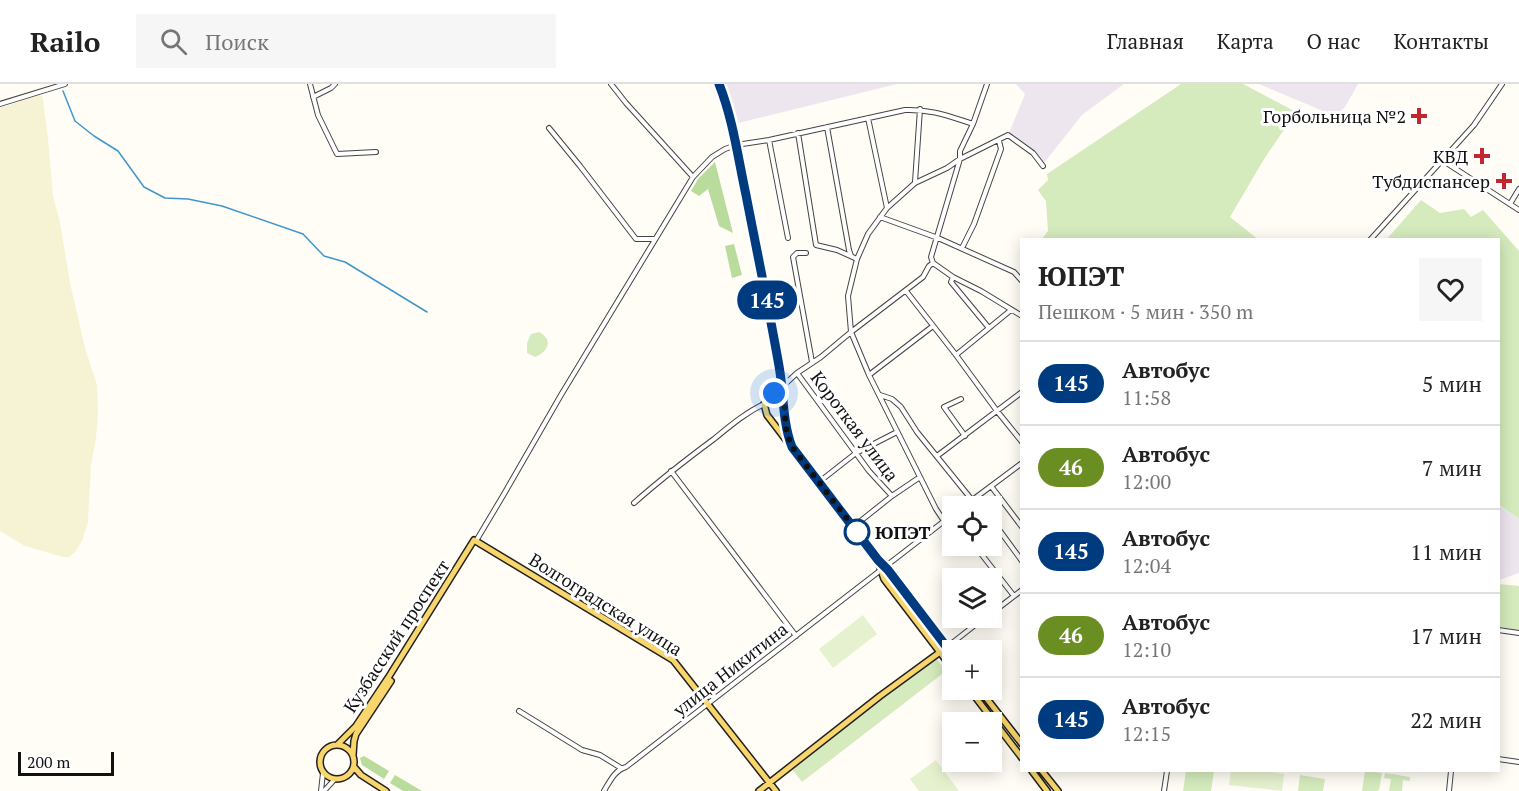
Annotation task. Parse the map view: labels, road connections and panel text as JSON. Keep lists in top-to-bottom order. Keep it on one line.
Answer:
{"streets":{"main road":["Волгоградская улица","Кузбасский проспект"],"street":["Короткая улица","улица Никитина"]},"crossings":[["Волгоградская улица","Кузбасский проспект"],["Волгоградская улица","улица Никитина"]],"places":{"health":["Горбольница №2","КВД","Тубдиспансер"],"other":["ЮПЭТ"]},"lines":["bus line 145"],"scale_bar":"200 m","page":{"header":"Railo","search":"Поиск","nav":["Главная","Карта","О нас","Контакты"],"on_map":"145","heading":["ЮПЭТ","Пешком · 5 мин · 350 m"],"list":[{"mark":"145","name":"Автобус","note":"11:58","value":"5 мин"},{"mark":"46","name":"Автобус","note":"12:00","value":"7 мин"},{"mark":"145","name":"Автобус","note":"12:04","value":"11 мин"},{"mark":"46","name":"Автобус","note":"12:10","value":"17 мин"},{"mark":"145","name":"Автобус","note":"12:15","value":"22 мин"}],"map_buttons":["+","−"],"scale":"200 m"}}
